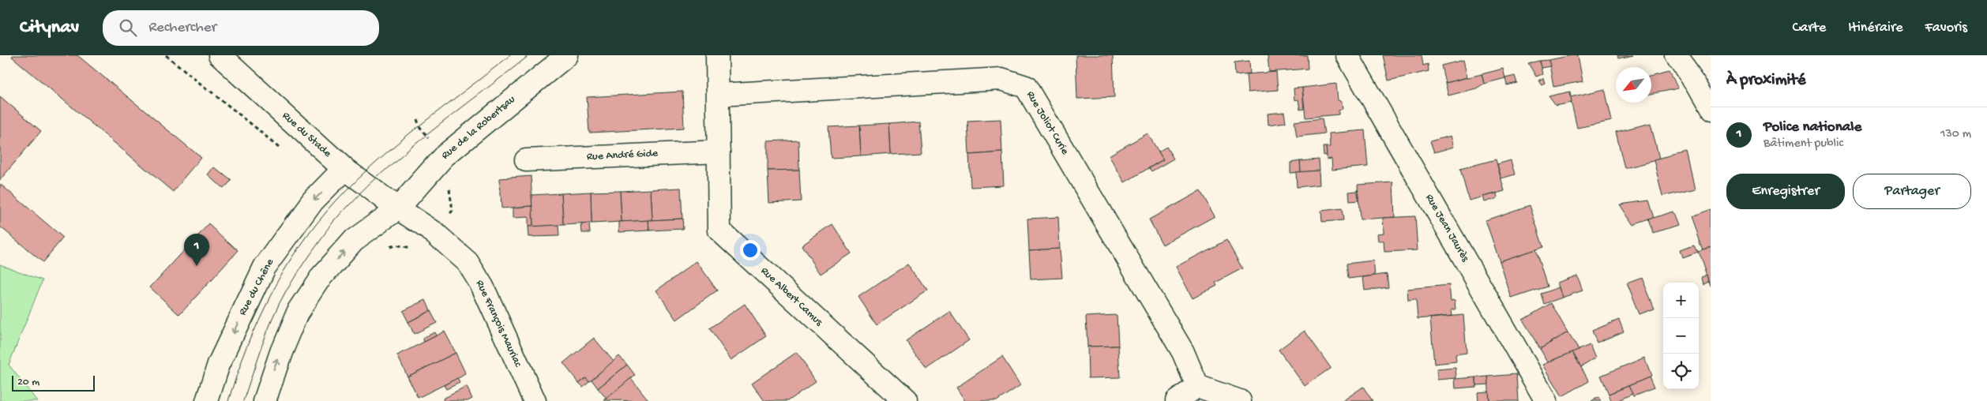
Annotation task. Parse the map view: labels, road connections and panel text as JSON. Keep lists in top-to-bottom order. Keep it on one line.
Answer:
{"streets":{"street":["Rue Joliot Curie","Rue de la Robertsau","Rue du Stade","Rue André Gide","Rue Jean Jaurès","Rue du Chêne","Rue Albert Camus","Rue François Mauriac"]},"crossings":[["Rue Joliot Curie","Rue Albert Camus"],["Rue de la Robertsau","Rue du Stade"],["Rue de la Robertsau","Rue François Mauriac"],["Rue du Stade","Rue du Chêne"],["Rue du Stade","Rue François Mauriac"],["Rue André Gide","Rue Albert Camus"]],"scale_bar":"20 m","north":"bottom left","page":{"header":"Citynav","search":"Rechercher","nav":["Carte","Itinéraire","Favoris"],"heading":"À proximité","list":[{"mark":"1","name":"Police nationale","note":"Bâtiment public","value":"130 m"}],"buttons":["Enregistrer","Partager"],"pins":"1","map_buttons":["+","−"],"scale":"20 m"}}
